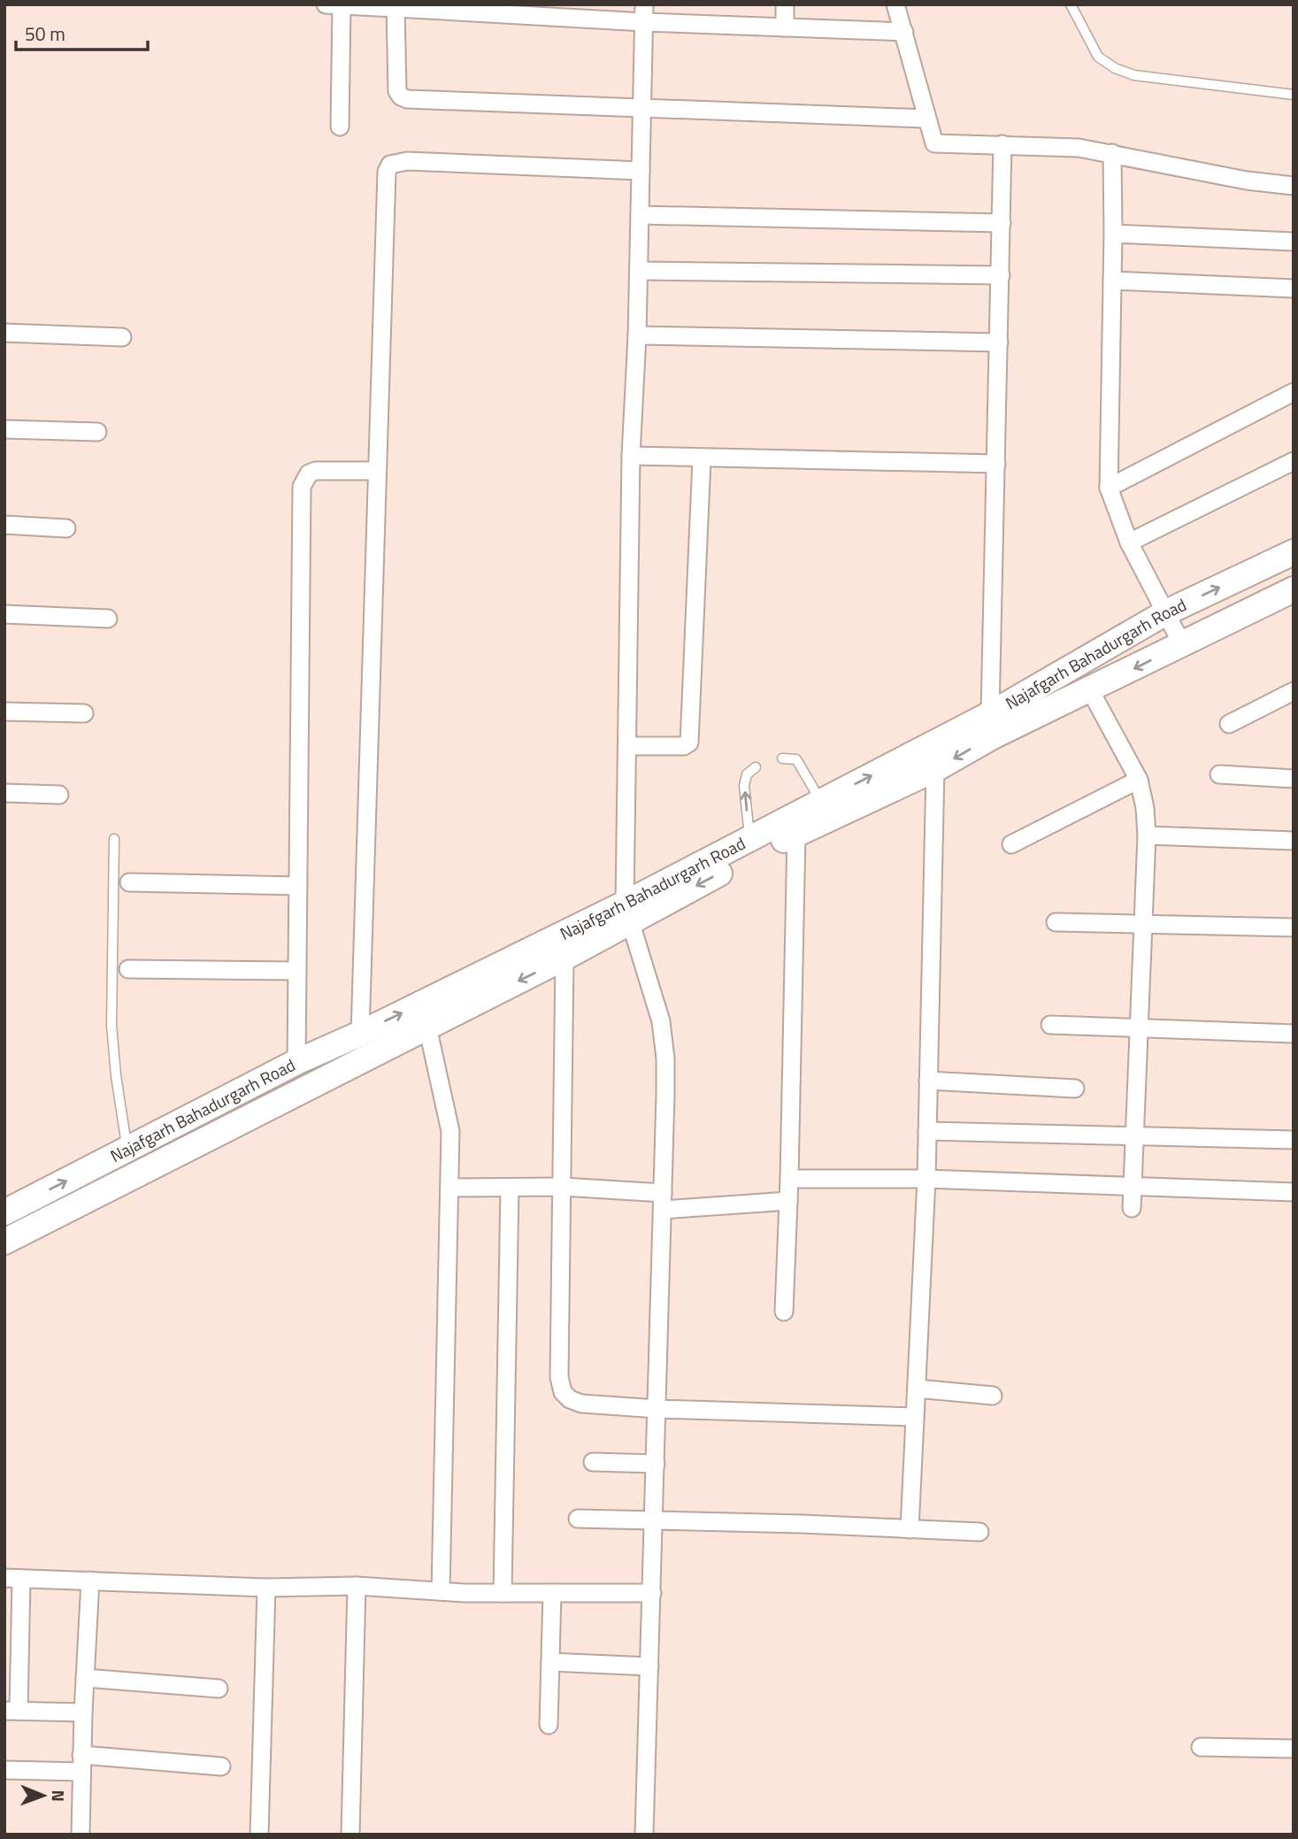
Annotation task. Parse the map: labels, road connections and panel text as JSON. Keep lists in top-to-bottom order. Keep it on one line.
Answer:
{"streets":{"main road":["Najafgarh Bahadurgarh Road"]},"scale_bar":"50 m","north":"right"}
